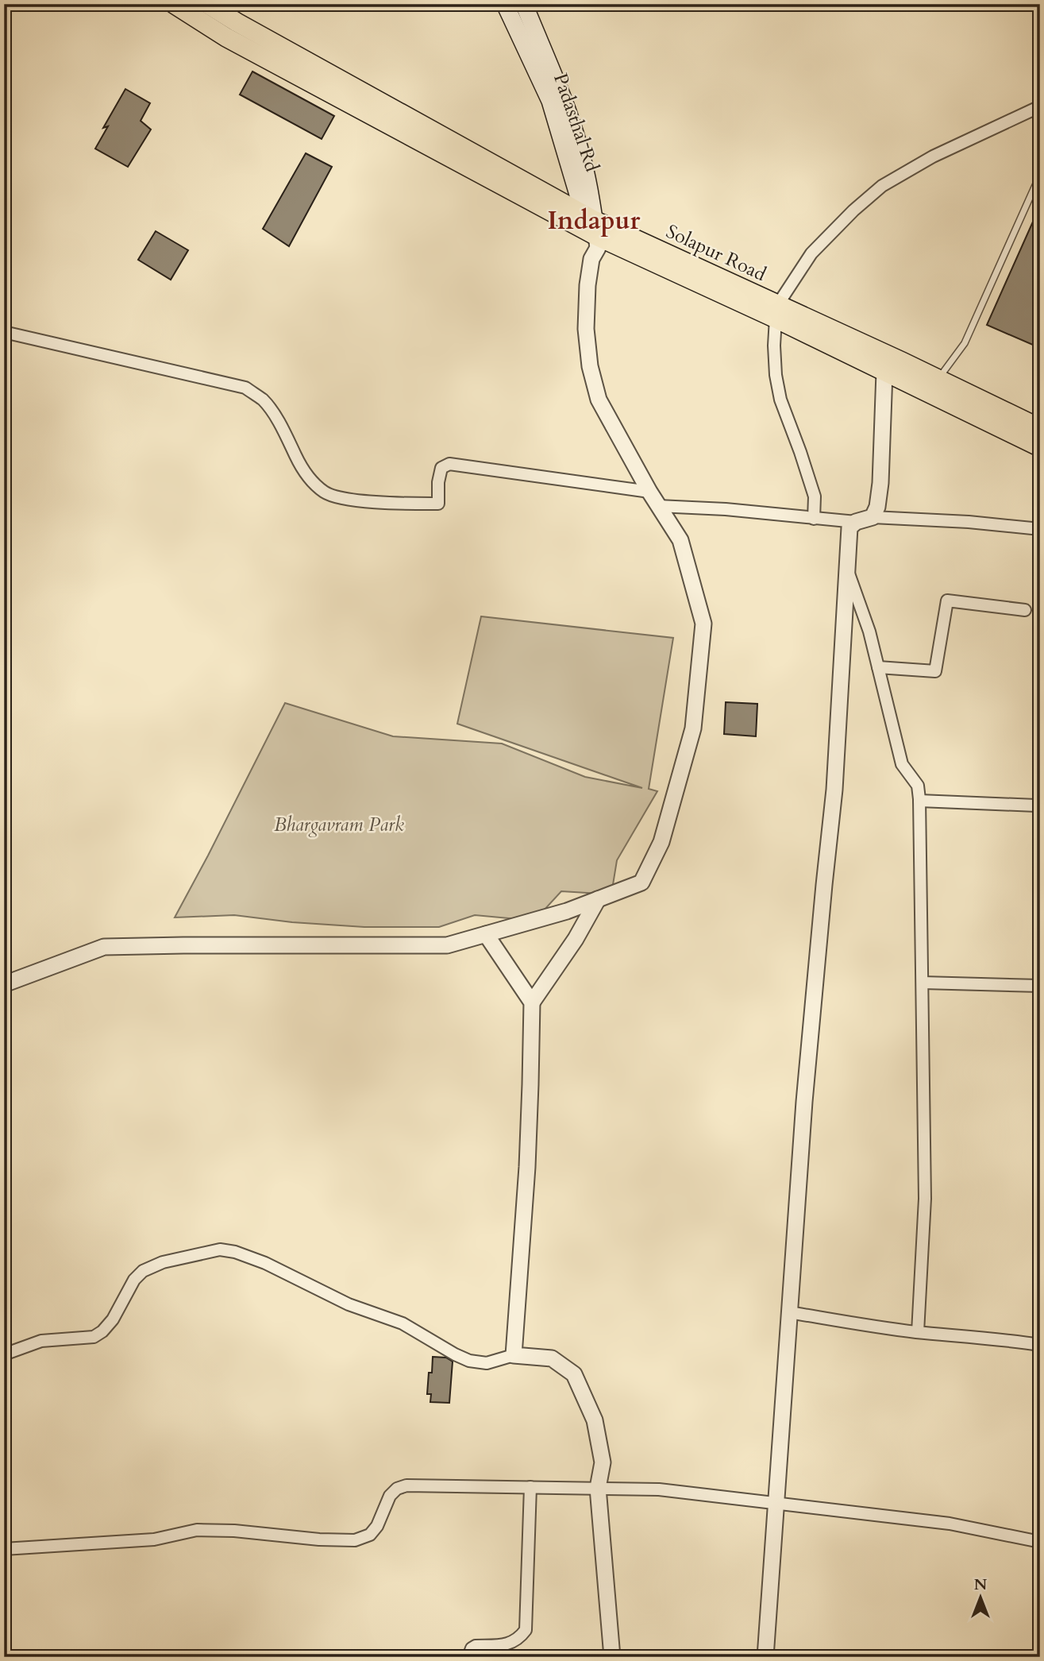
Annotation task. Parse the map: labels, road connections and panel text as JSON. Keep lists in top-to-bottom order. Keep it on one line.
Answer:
{"streets":{"main road":["Padasthal Rd","Solapur Road"]},"crossings":[["Padasthal Rd","Solapur Road"]],"districts":["Indapur"],"parks":["Bhargavram Park"],"north":"top"}
